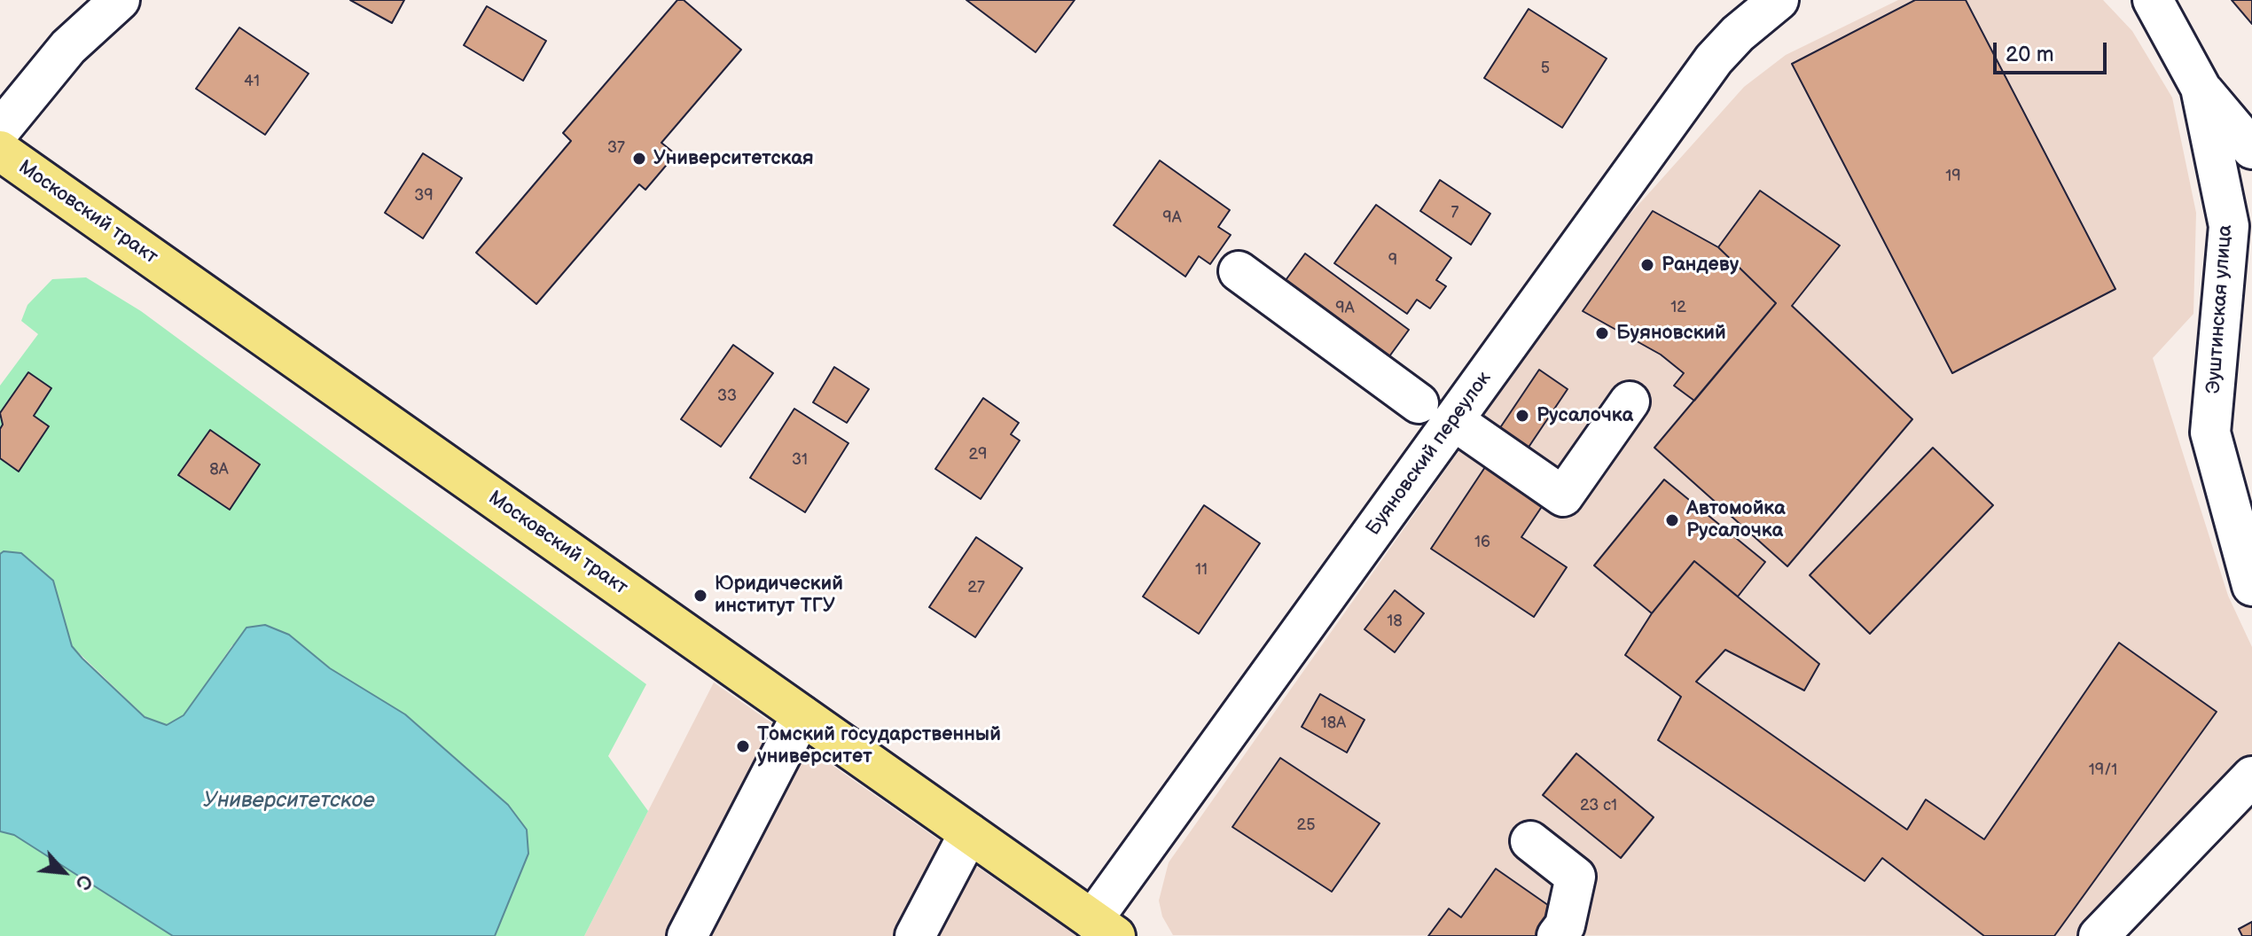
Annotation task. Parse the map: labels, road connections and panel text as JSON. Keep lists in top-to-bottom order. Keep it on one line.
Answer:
{"streets":{"main road":["Московский тракт"],"street":["Эуштинская улица","Буяновский переулок"]},"crossings":[["Московский тракт","Буяновский переулок"]],"water":["Университетское"],"places":["Университетская","Рандеву","Буяновский","Русалочка","Автомойка Русалочка","Юридический институт ТГУ","Томский государственный университет"],"house_numbers":["5","41","37","19","39","7","9А","9","12","9А","33","29","31","8А","16","11","27","18","18А","19/1","23 с1","25"],"scale_bar":"20 m","north":"bottom right"}
